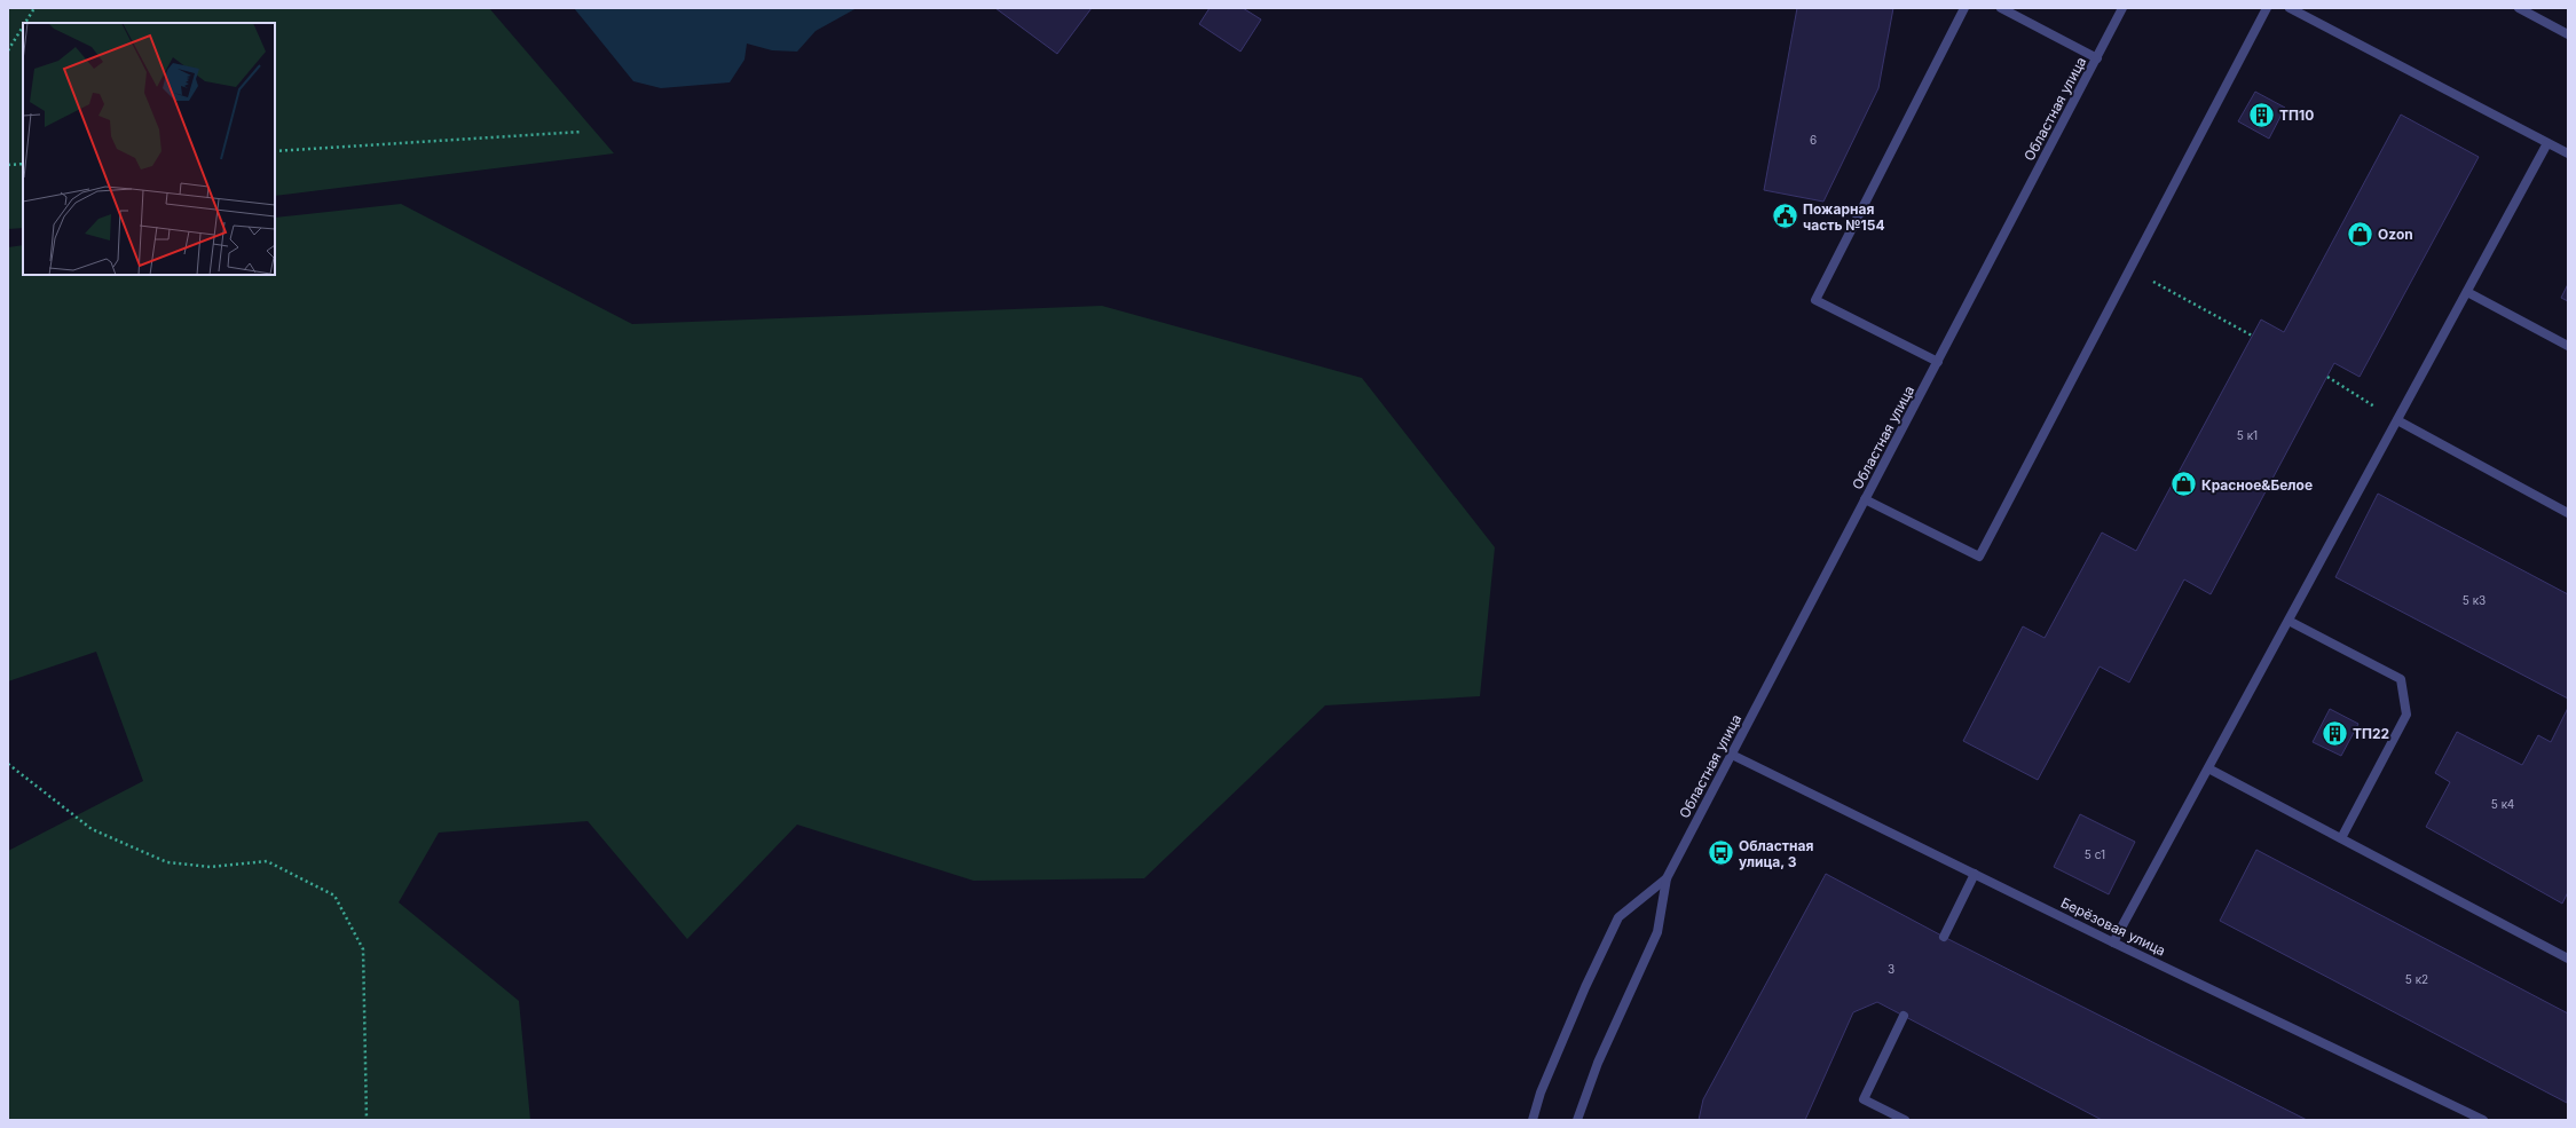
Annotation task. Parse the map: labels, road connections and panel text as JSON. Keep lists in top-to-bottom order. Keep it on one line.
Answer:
{"streets":{"street":["Областная улица","Берёзовая улица"]},"crossings":[["Областная улица","Берёзовая улица"]],"places":{"building":["ТП10","ТП22"],"public building":["Пожарная часть №154"],"shop":["Ozon","Красное&Белое"],"bus stop":["Областная улица, 3"]},"house_numbers":["6","5 к1","5 к3","5 к4","5 с1","3","5 к2"]}
